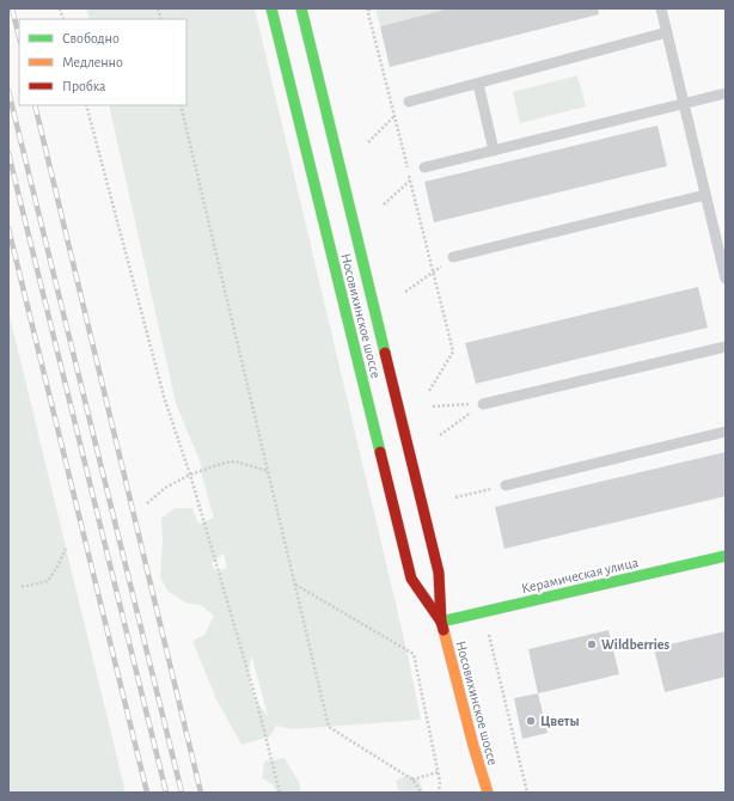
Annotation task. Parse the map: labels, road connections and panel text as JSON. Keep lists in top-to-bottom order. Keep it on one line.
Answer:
{"streets":{"main road":["Носовихинское шоссе","Керамическая улица"]},"crossings":[["Носовихинское шоссе","Керамическая улица"]],"places":["Wildberries","Цветы"],"legend":["Свободно","Медленно","Пробка"]}
